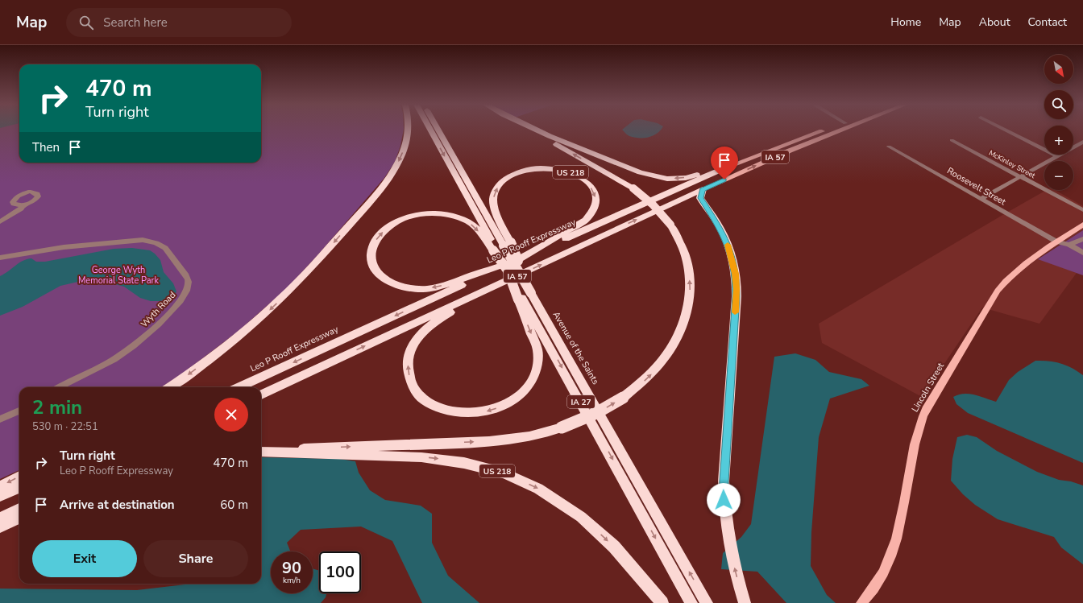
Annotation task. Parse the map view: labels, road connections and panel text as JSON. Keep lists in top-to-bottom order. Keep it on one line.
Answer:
{"streets":{"highway":["IA 57","US 218","Leo P Rooff Expressway","IA 27"],"main road":["Lincoln Street"],"street":["McKinley Street","Roosevelt Street","Wyth Road"]},"crossings":[["US 218","Leo P Rooff Expressway"],["US 218","IA 27"],["Roosevelt Street","Lincoln Street"]],"one_way":["Leo P Rooff Expressway"],"parks":["George Wyth Memorial State Park"],"north":"bottom right","page":{"header":"Map","search":"Search here","nav":["Home","Map","About","Contact"],"map_buttons":["+","−"],"turn":["470 m","Turn right"],"then":"Then","heading":["2 min","530 m · 22:51"],"list":[{"name":"Turn right","note":"Leo P Rooff Expressway","value":"470 m"},{"name":"Arrive at destination","value":"60 m"}],"buttons":["Exit","Share"],"speed":"90 km/h","limit":"100"}}
